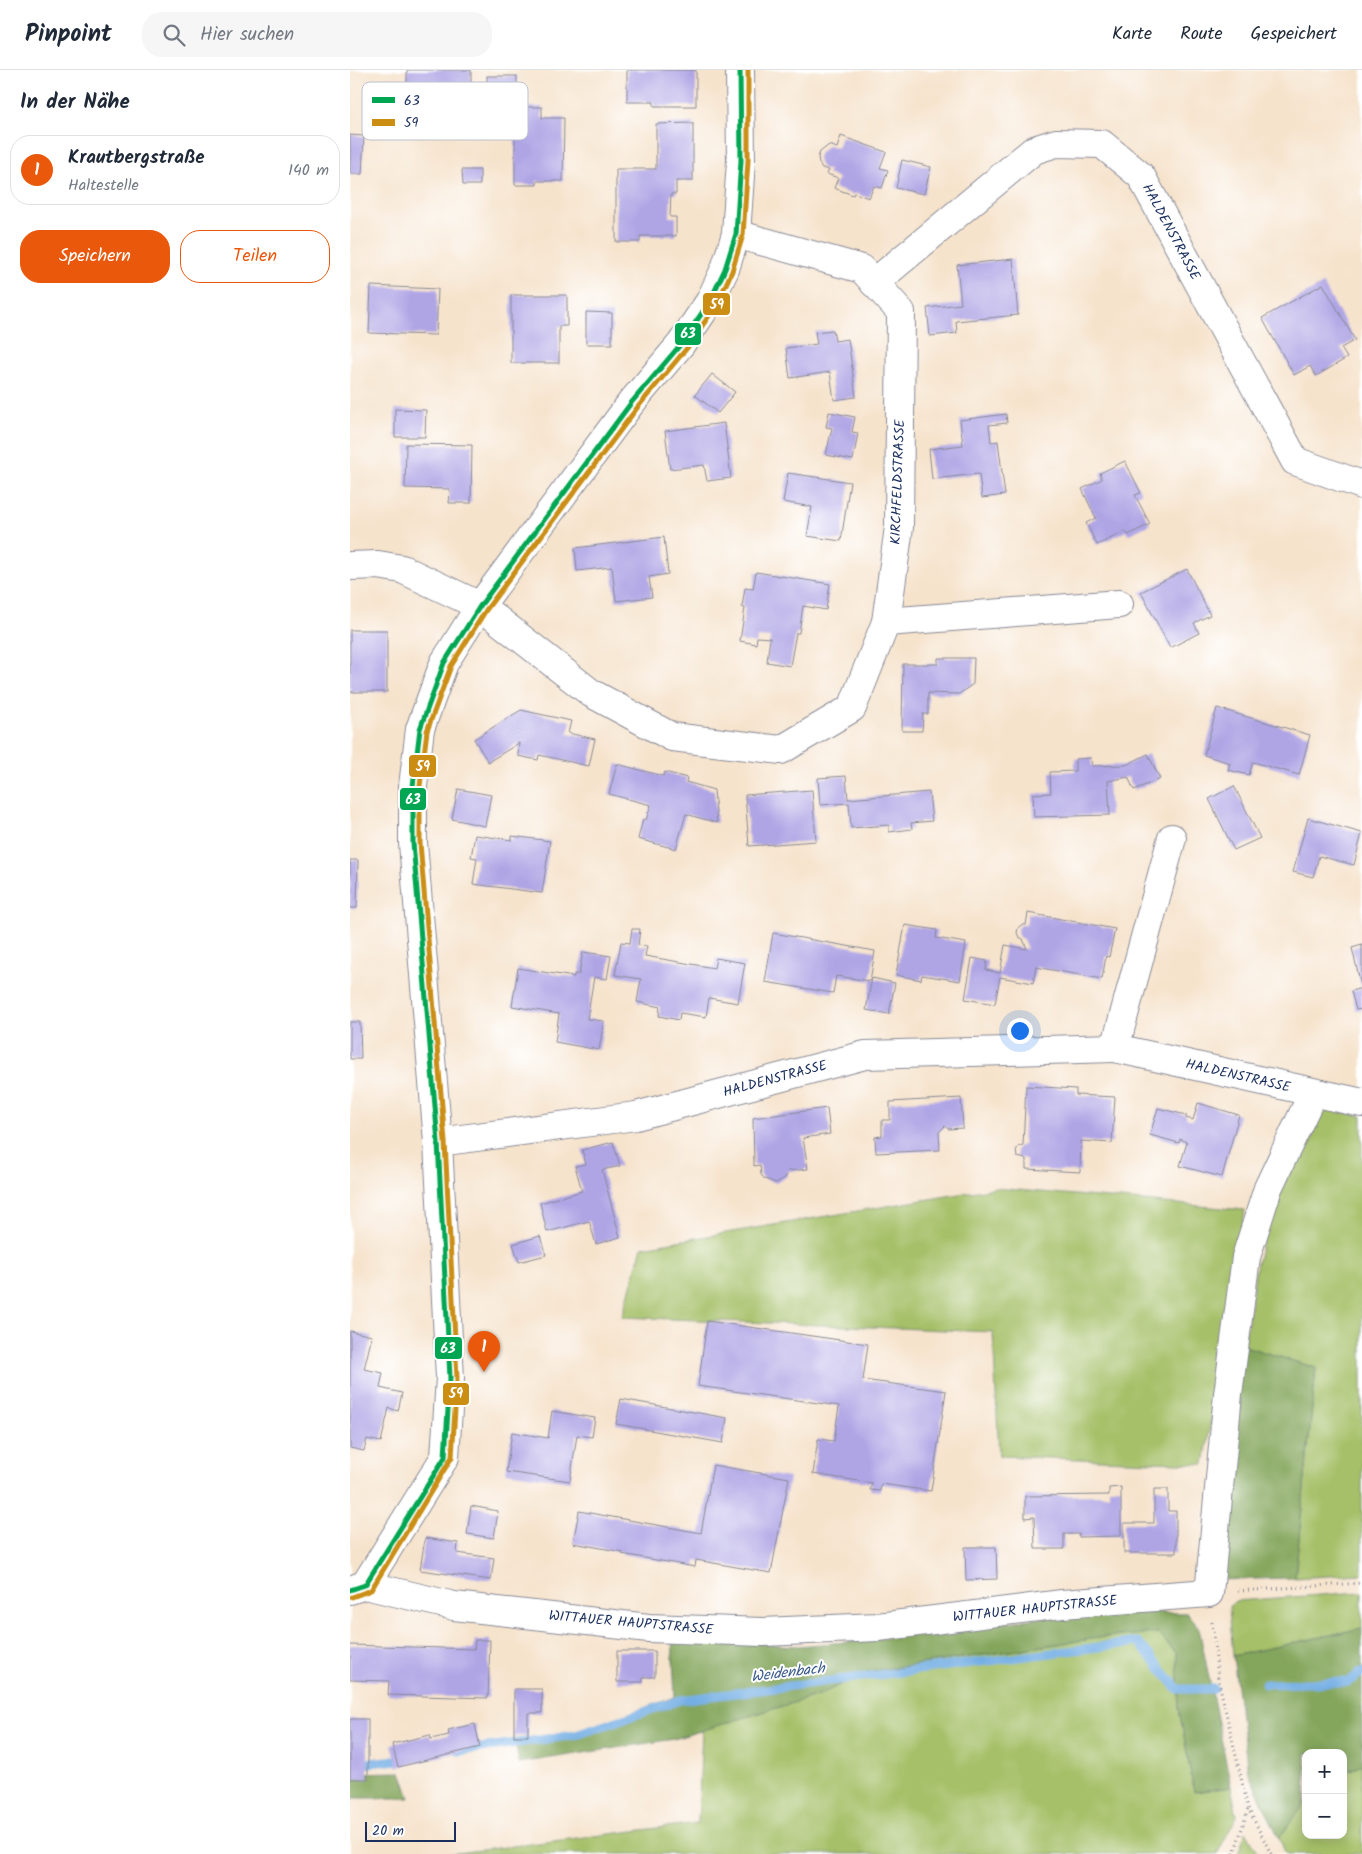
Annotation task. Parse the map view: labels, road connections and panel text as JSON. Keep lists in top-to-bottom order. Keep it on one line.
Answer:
{"streets":{"street":["HALDENSTRASSE","KIRCHFELDSTRASSE","WITTAUER HAUPTSTRASSE"]},"crossings":[["HALDENSTRASSE","KIRCHFELDSTRASSE"]],"water":["Weidenbach"],"lines":["transit line 63","transit line 59"],"legend":["63","59"],"scale_bar":"20 m","page":{"header":"Pinpoint","search":"Hier suchen","nav":["Karte","Route","Gespeichert"],"heading":"In der Nähe","list":[{"mark":"1","name":"Krautbergstraße","note":"Haltestelle","value":"140 m"}],"buttons":["Speichern","Teilen"],"pins":"1","map_buttons":["+","−"],"scale":"20 m"}}
